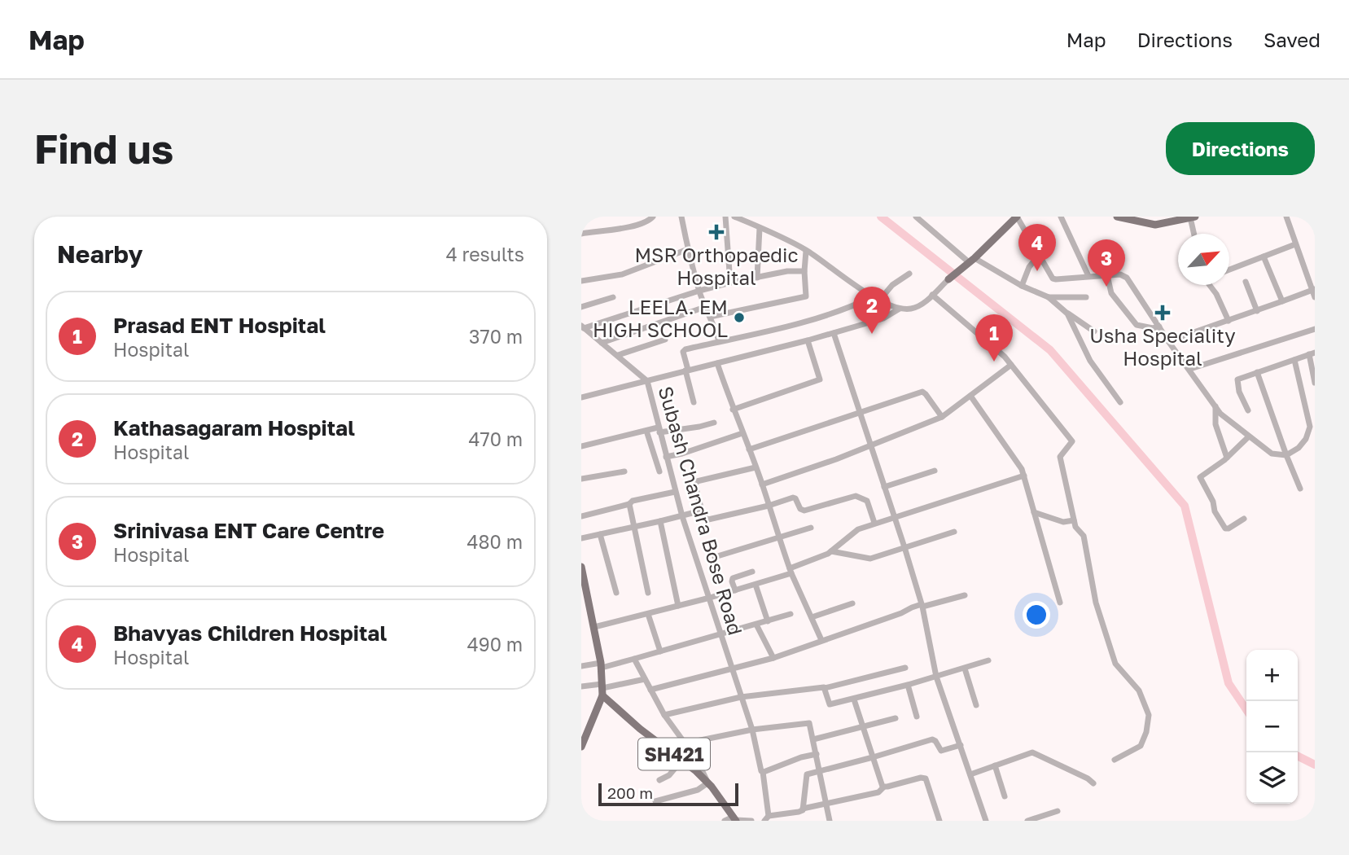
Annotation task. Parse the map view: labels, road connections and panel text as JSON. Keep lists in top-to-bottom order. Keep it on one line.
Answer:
{"streets":{"main road":["SH421"],"street":["Subash Chandra Bose Road"]},"places":{"health":["MSR Orthopaedic Hospital","Usha Speciality Hospital"],"other":["LEELA. EM HIGH SCHOOL"]},"scale_bar":"200 m","north":"top right","page":{"header":"Map","nav":["Map","Directions","Saved"],"buttons":"Directions","title":"Find us","heading":["Nearby","4 results"],"pins":["4","3","2","1"],"list":[{"mark":"1","name":"Prasad ENT Hospital","note":"Hospital","value":"370 m"},{"mark":"2","name":"Kathasagaram Hospital","note":"Hospital","value":"470 m"},{"mark":"3","name":"Srinivasa ENT Care Centre","note":"Hospital","value":"480 m"},{"mark":"4","name":"Bhavyas Children Hospital","note":"Hospital","value":"490 m"}],"map_buttons":["+","−"],"scale":"200 m"}}
